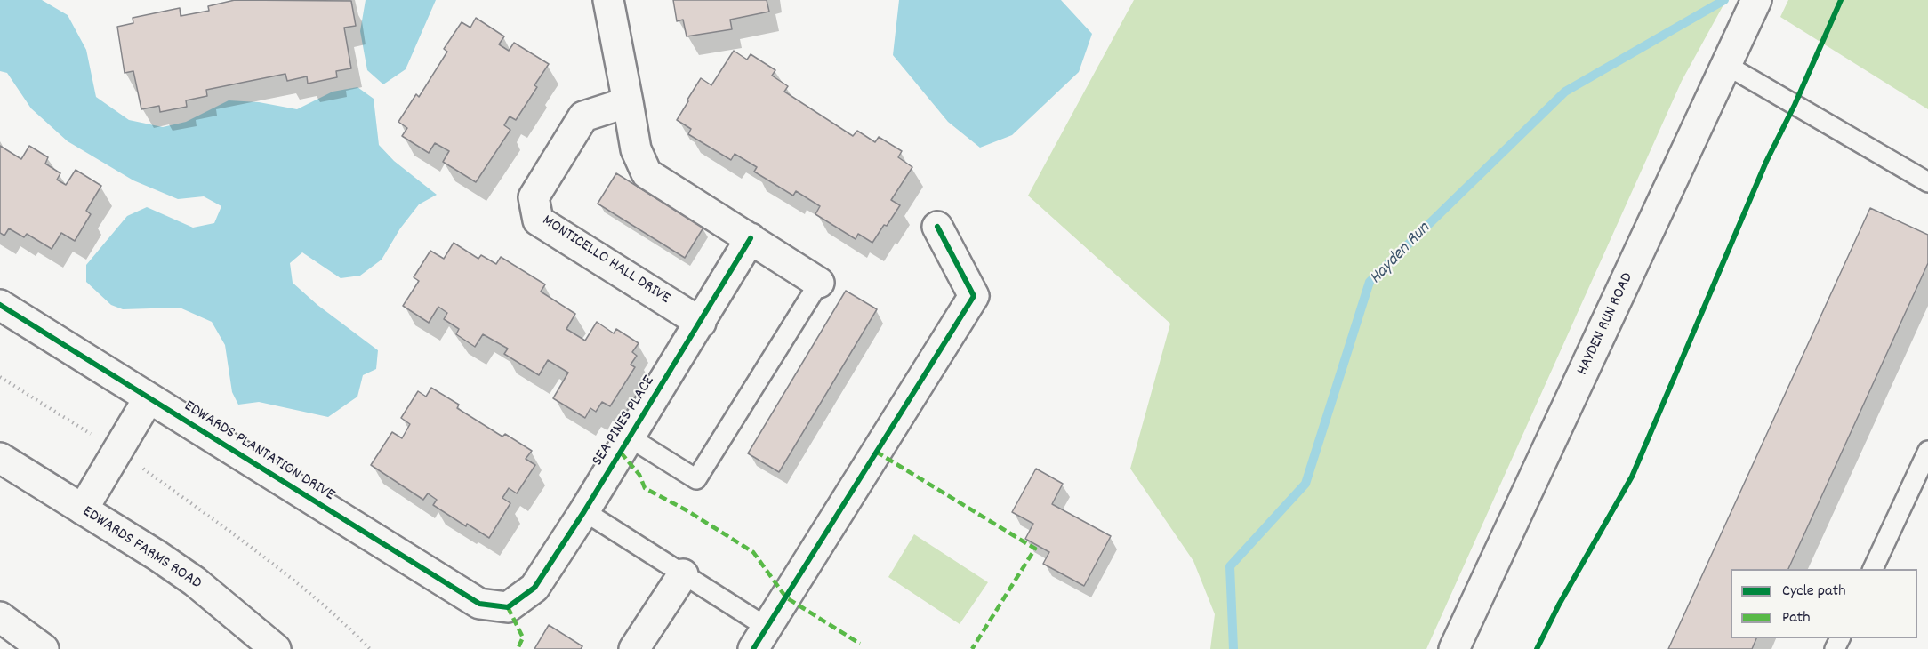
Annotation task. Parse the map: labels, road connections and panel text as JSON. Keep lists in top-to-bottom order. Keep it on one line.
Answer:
{"streets":{"street":["MONTICELLO HALL DRIVE","HAYDEN RUN ROAD","SEA PINES PLACE","EDWARDS PLANTATION DRIVE","EDWARDS FARMS ROAD"]},"crossings":[["MONTICELLO HALL DRIVE","SEA PINES PLACE"],["SEA PINES PLACE","EDWARDS PLANTATION DRIVE"]],"water":["Hayden Run"],"legend":["Cycle path","Path"]}
